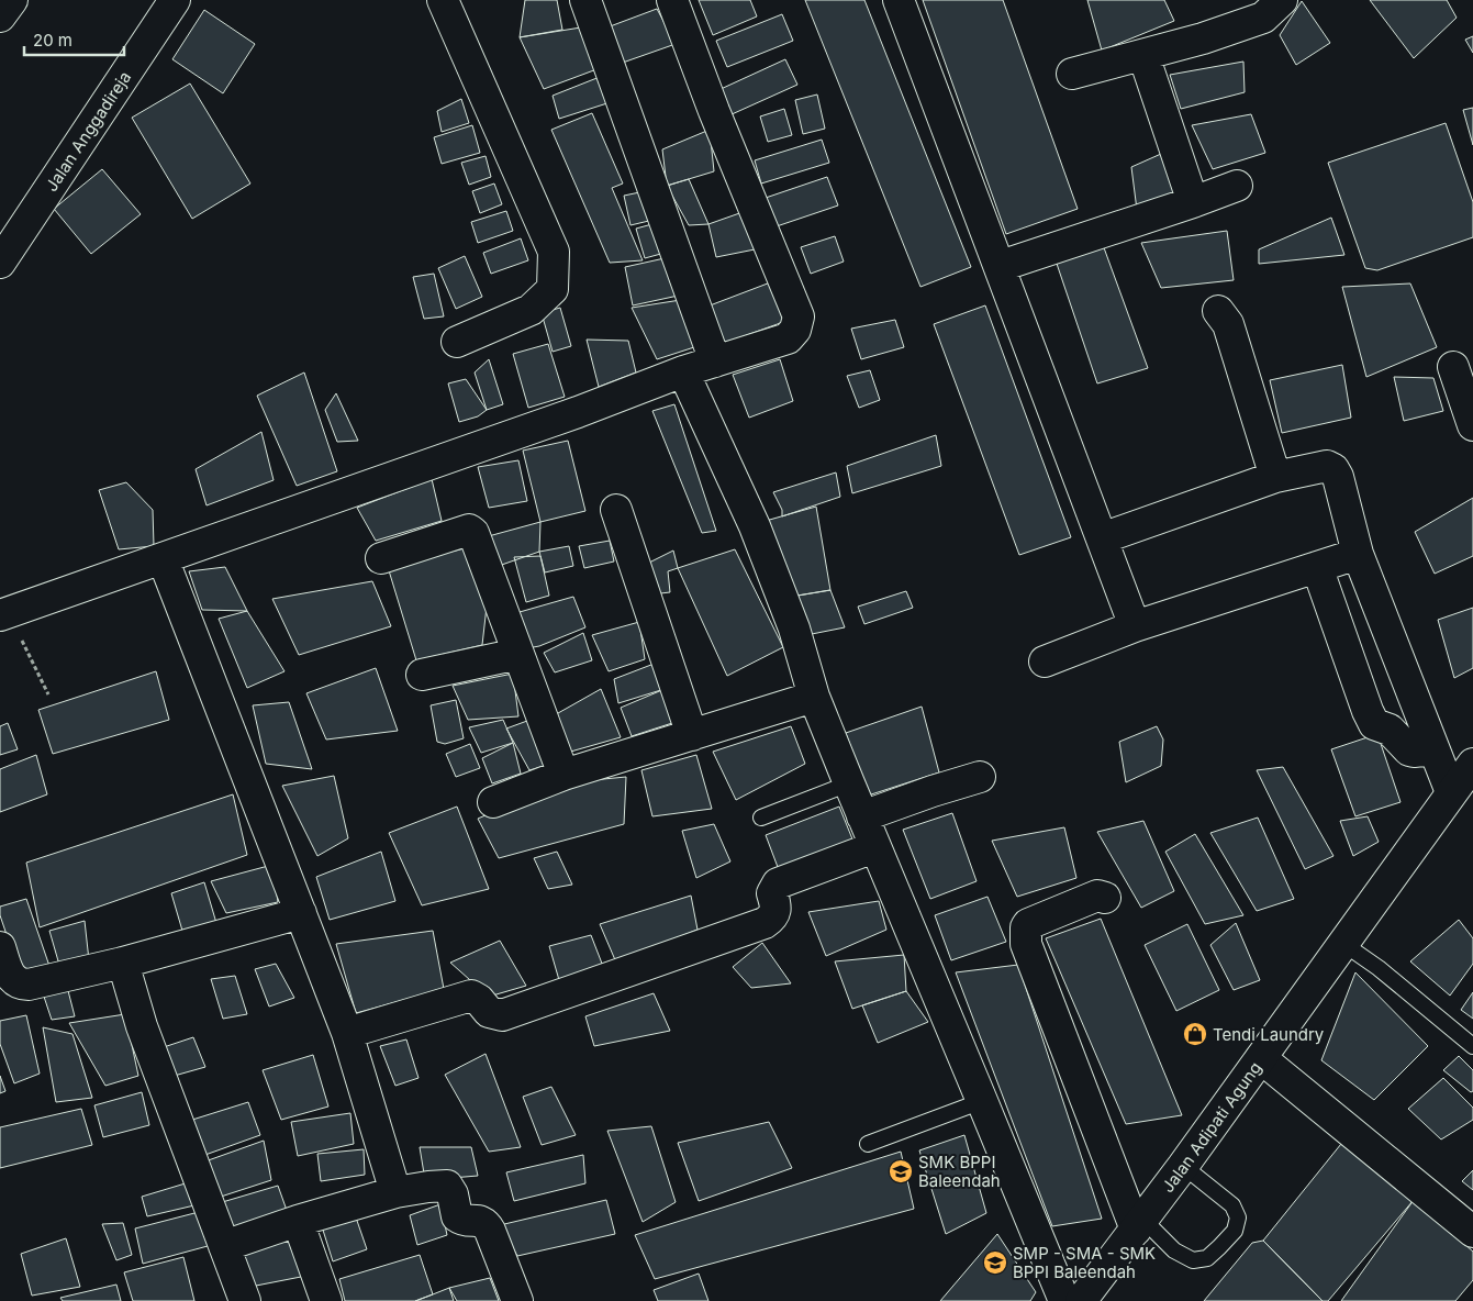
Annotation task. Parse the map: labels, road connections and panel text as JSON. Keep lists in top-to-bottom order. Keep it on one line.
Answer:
{"streets":{"street":["Jalan Anggadireja","Jalan Adipati Agung"]},"places":{"shop":["Tendi Laundry"],"school or university":["SMK BPPI Baleendah","SMP - SMA - SMK BPPI Baleendah"]},"scale_bar":"20 m"}
